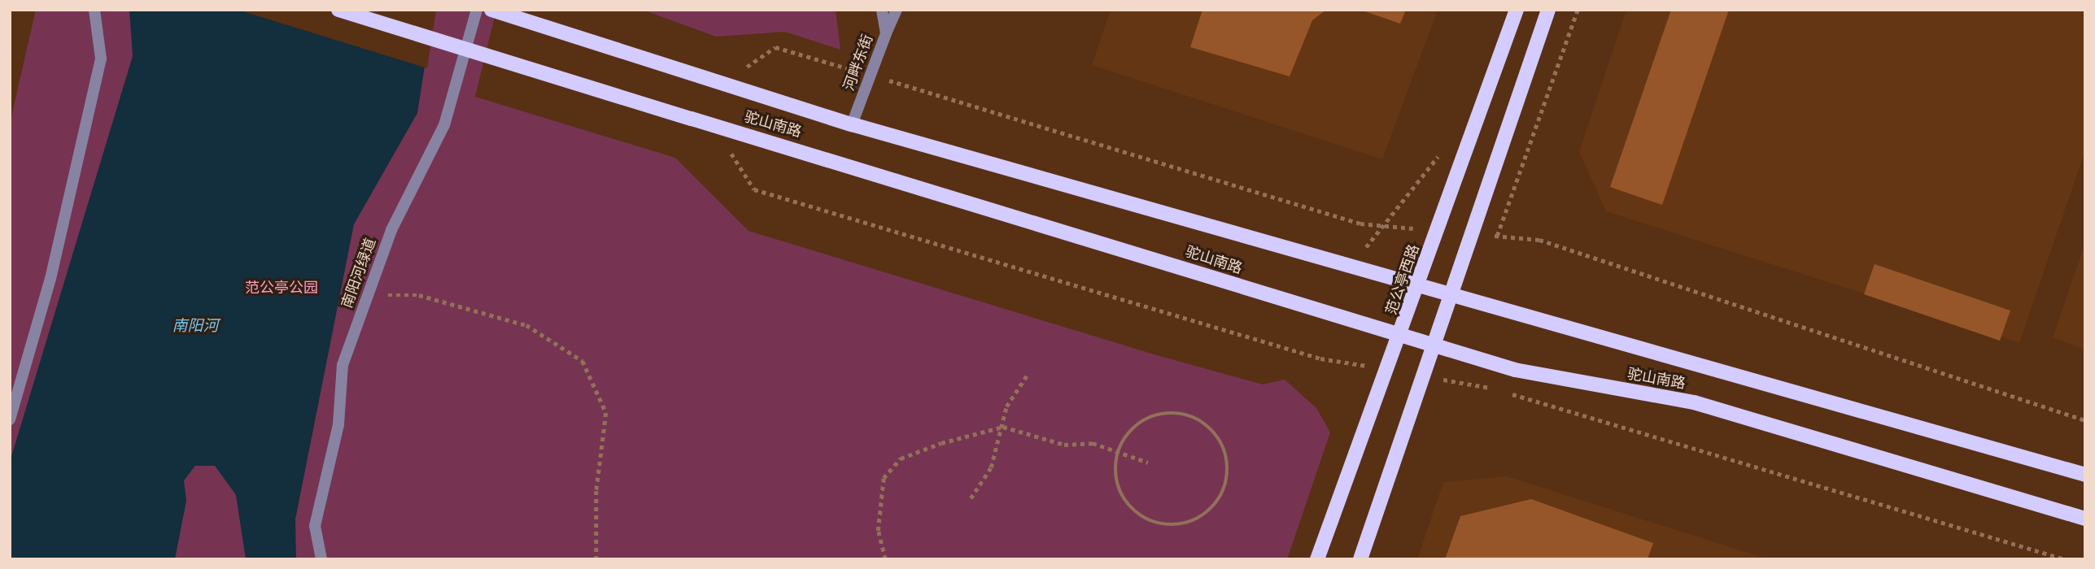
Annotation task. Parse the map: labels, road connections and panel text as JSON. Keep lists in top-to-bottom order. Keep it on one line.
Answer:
{"streets":{"main road":["驼山南路","范公亭西路"],"street":["河畔东街","南阳河绿道"]},"crossings":[["河畔东街","驼山南路"],["驼山南路","范公亭西路"]],"water":["南阳河"],"parks":["范公亭公园"]}
